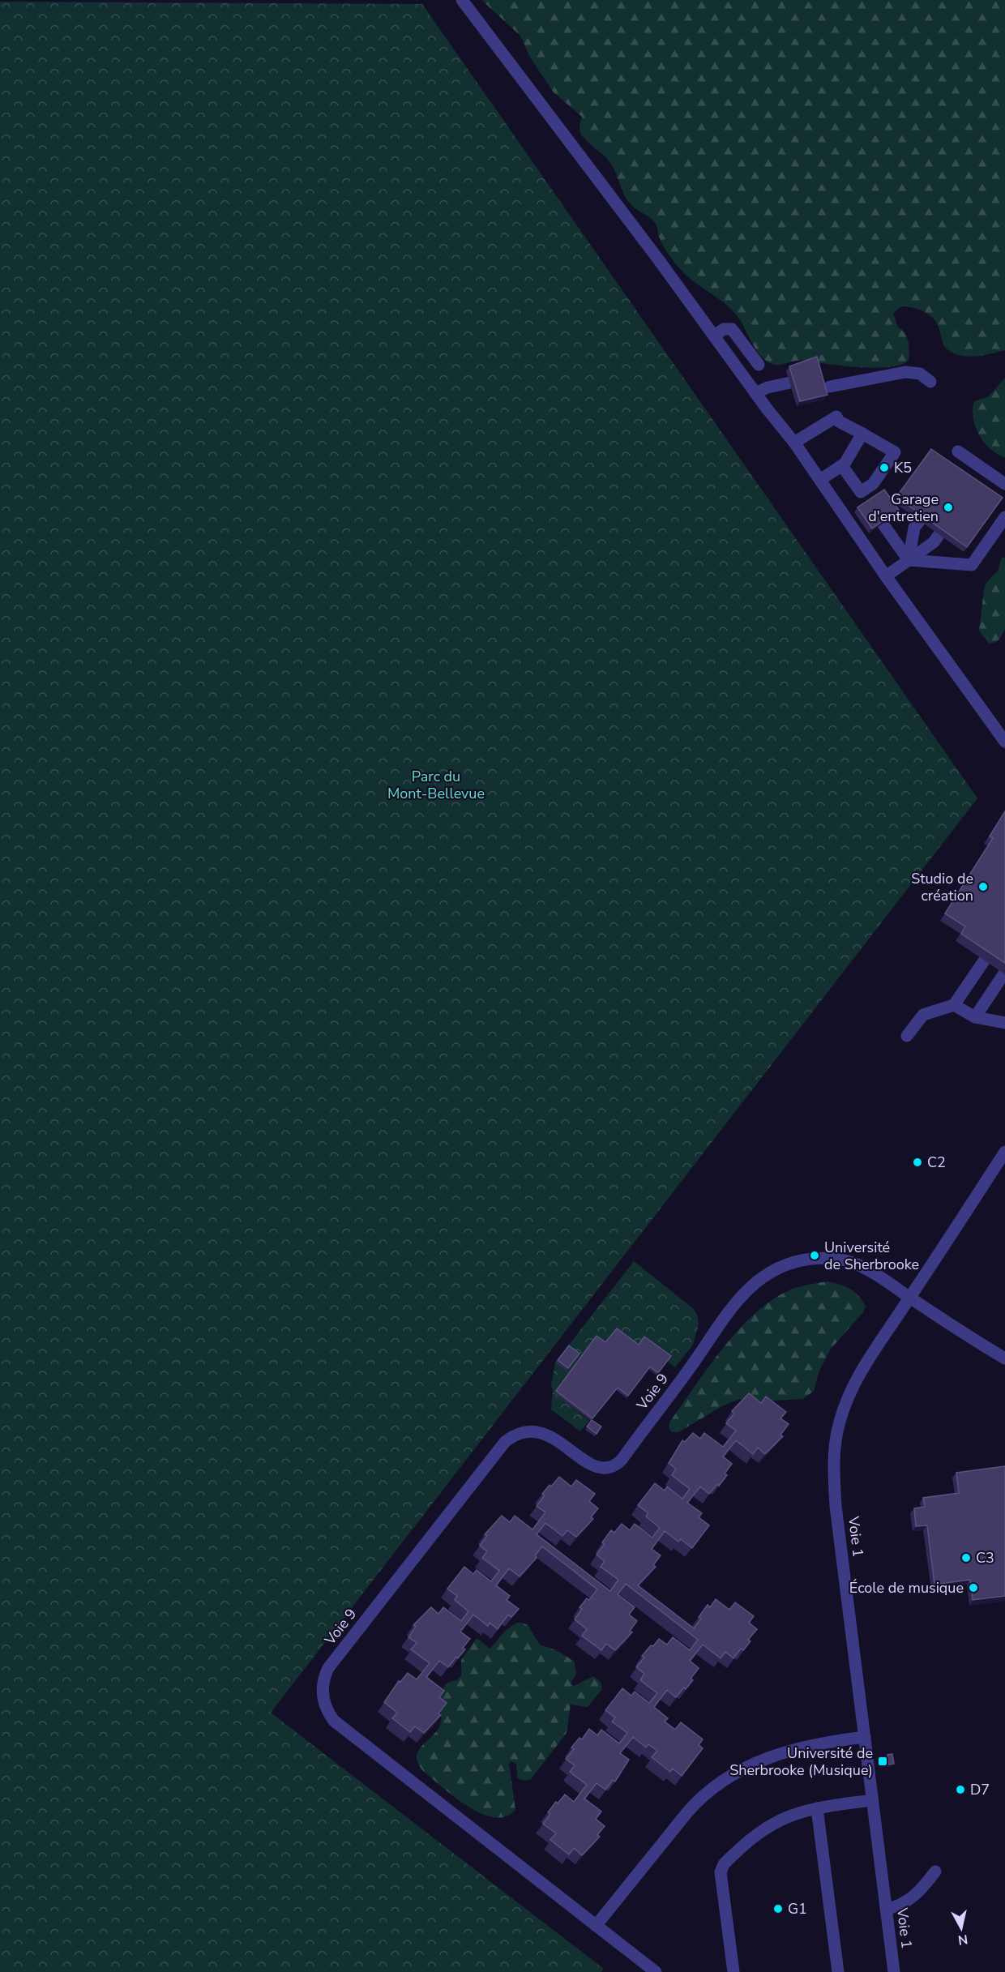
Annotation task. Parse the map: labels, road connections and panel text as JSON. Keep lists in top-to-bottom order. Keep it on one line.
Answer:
{"streets":{"lane":["Voie 9","Voie 1"]},"crossings":[["Voie 9","Voie 1"]],"parks":["Parc du Mont-Bellevue"],"places":{"other":["K5","Garage d'entretien","Studio de création","C2","Université de Sherbrooke","C3","École de musique","D7","G1"],"transit":["Université de Sherbrooke (Musique)"]},"north":"bottom"}
